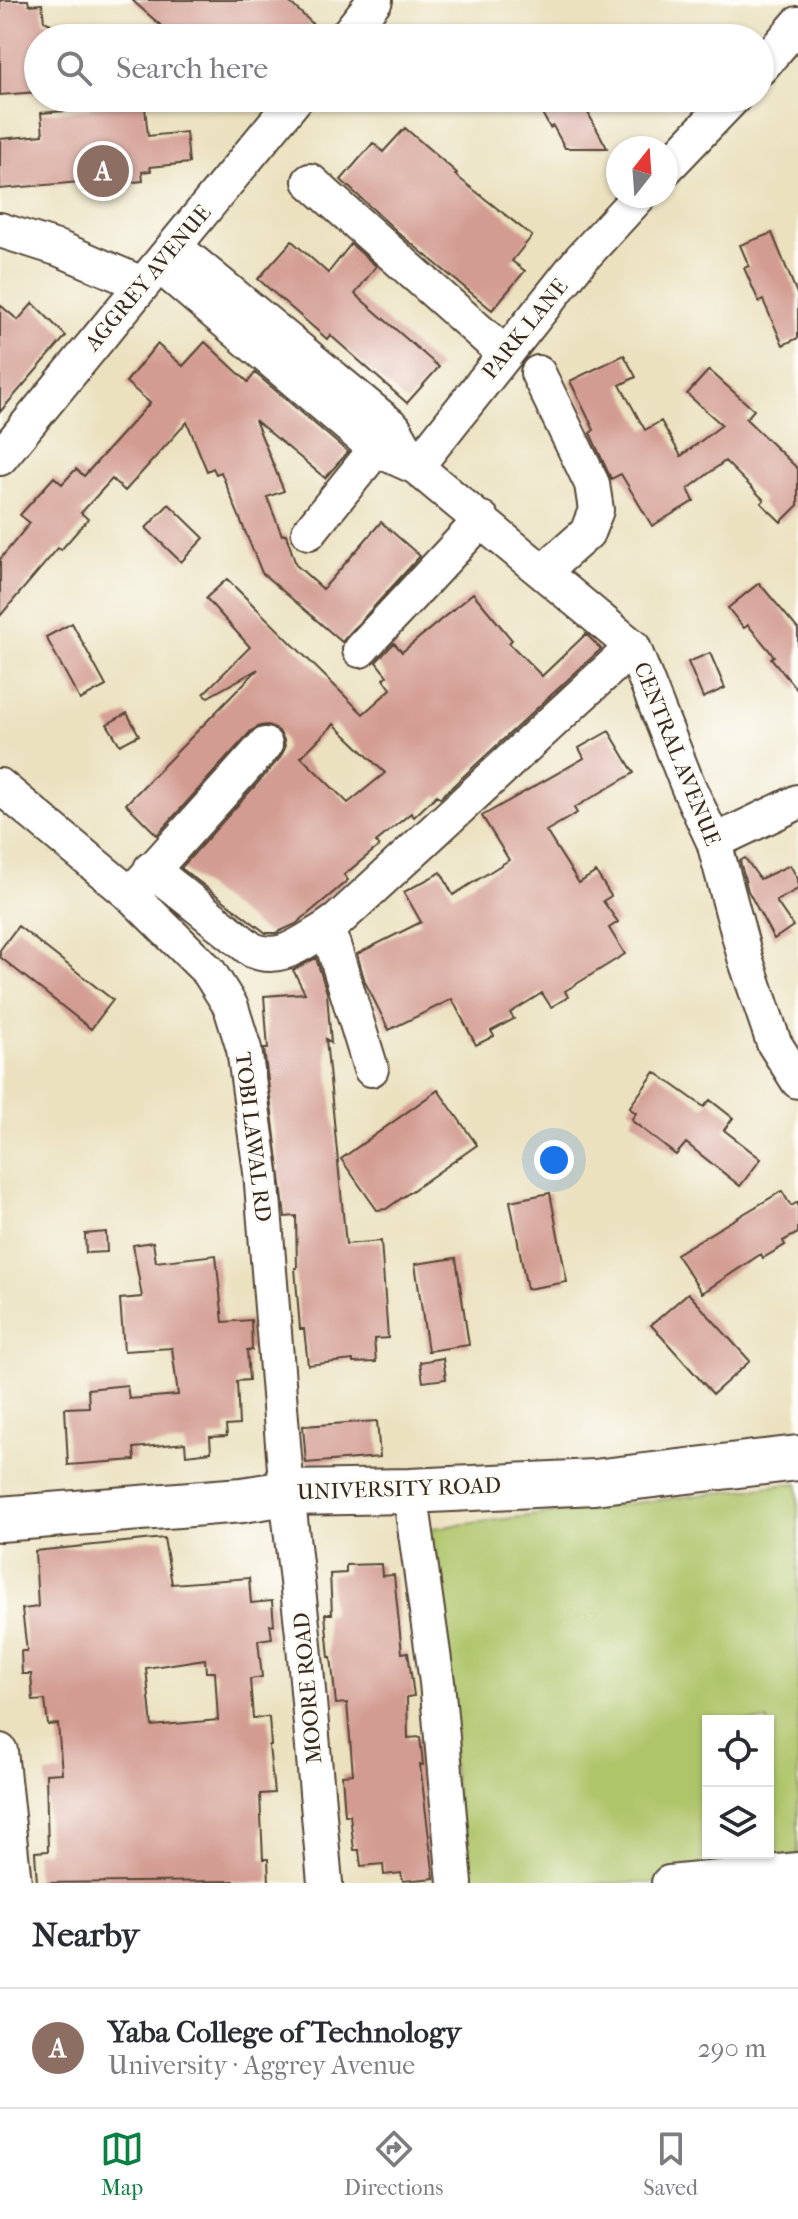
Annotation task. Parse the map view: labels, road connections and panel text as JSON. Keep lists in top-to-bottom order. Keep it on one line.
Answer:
{"streets":{"main road":["UNIVERSITY ROAD"],"street":["AGGREY AVENUE","PARK LANE","CENTRAL AVENUE","TOBI LAWAL RD","MOORE ROAD"]},"crossings":[["AGGREY AVENUE","CENTRAL AVENUE"],["PARK LANE","CENTRAL AVENUE"],["TOBI LAWAL RD","UNIVERSITY ROAD"],["TOBI LAWAL RD","MOORE ROAD"],["UNIVERSITY ROAD","MOORE ROAD"]],"north":"top","page":{"search":"Search here","pins":"A","heading":"Nearby","list":[{"mark":"A","name":"Yaba College of Technology","note":"University · Aggrey Avenue","value":"290 m"}],"nav":["Map","Directions","Saved"]}}
